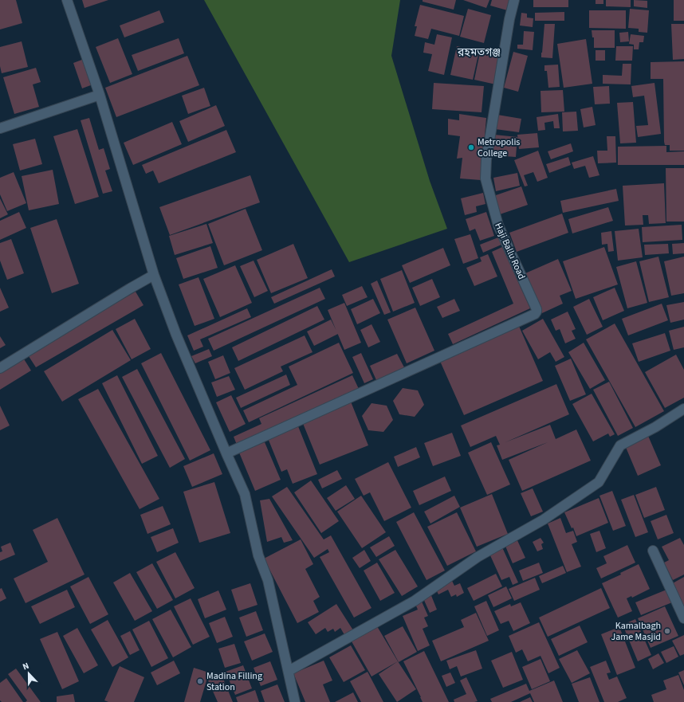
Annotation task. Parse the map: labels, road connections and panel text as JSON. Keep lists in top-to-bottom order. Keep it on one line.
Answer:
{"streets":{"street":["Haji Ballu Road"]},"districts":["রহমতগঞ্জ"],"places":["Metropolis College","Kamalbagh Jame Masjid","Madina Filling Station"],"north":"top"}
